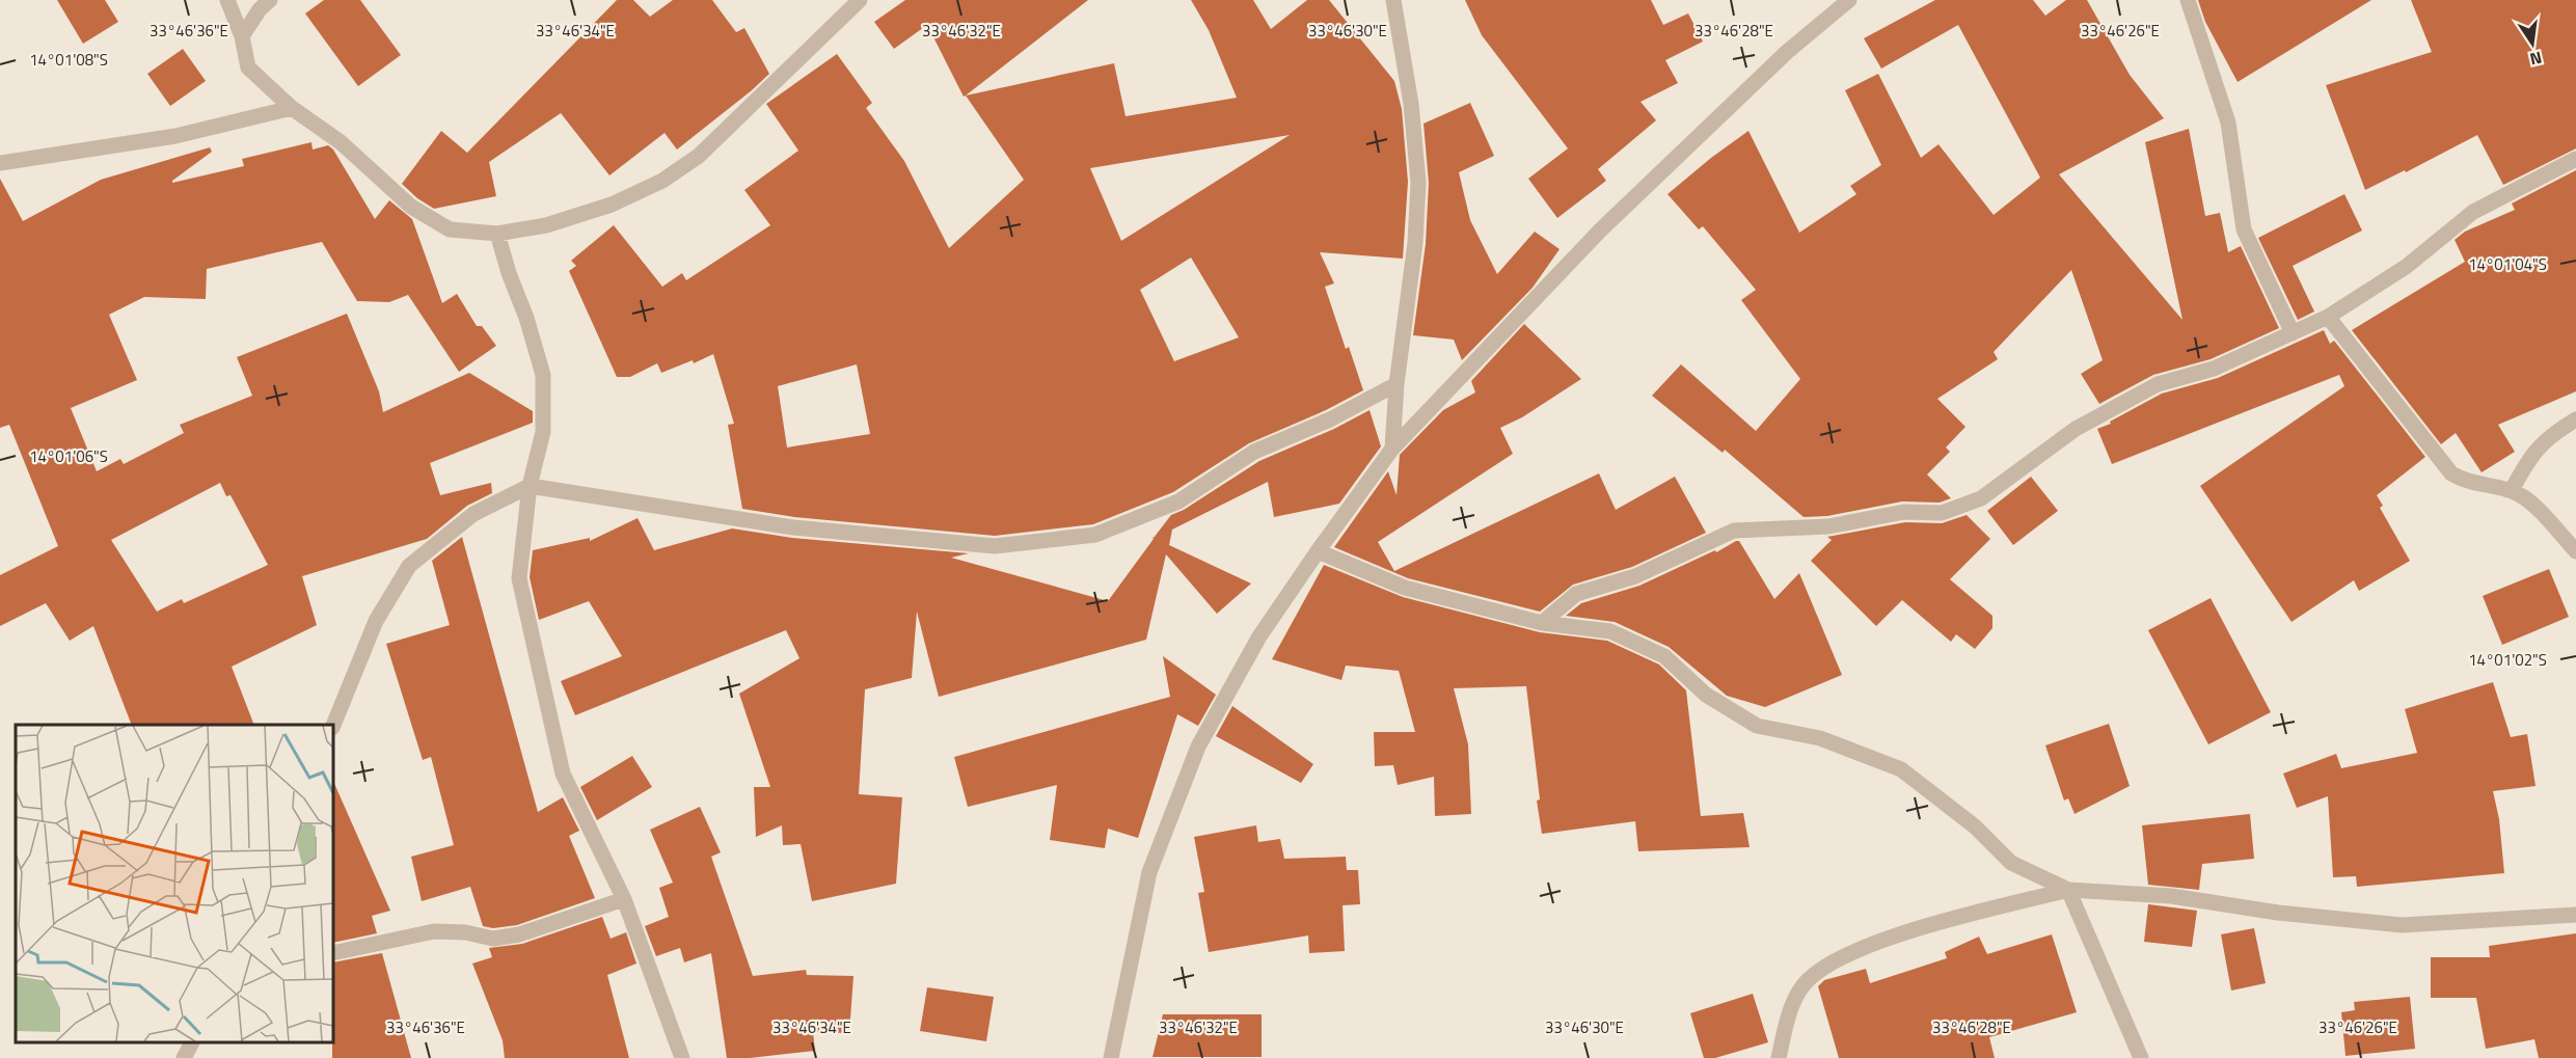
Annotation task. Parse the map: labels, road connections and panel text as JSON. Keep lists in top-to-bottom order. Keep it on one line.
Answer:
{"north":"bottom","coordinates":["33°46'36\"E","33°46'34\"E","33°46'32\"E","33°46'30\"E","33°46'28\"E","33°46'26\"E","14°01'08\"S","14°01'04\"S","14°01'06\"S","14°01'02\"S"]}
